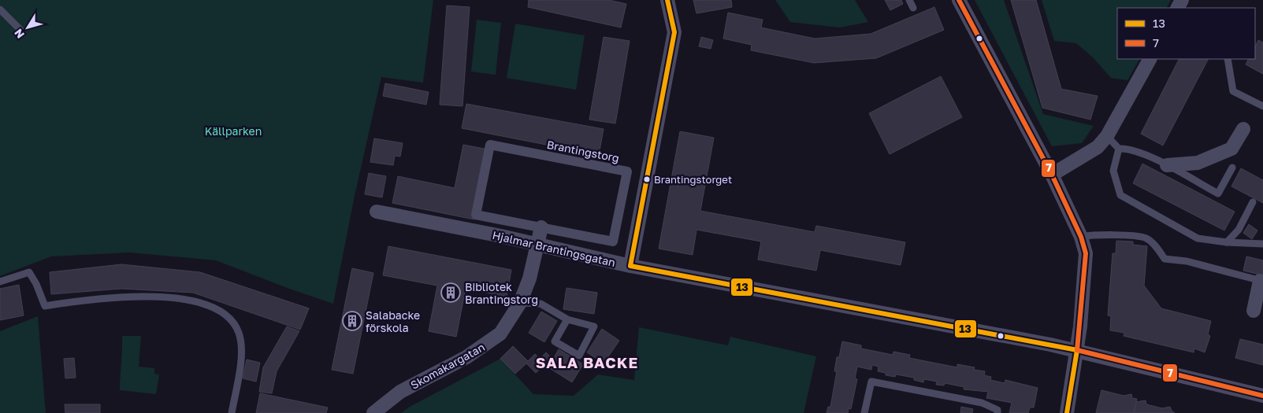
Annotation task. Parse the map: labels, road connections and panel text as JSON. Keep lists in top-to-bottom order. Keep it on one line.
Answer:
{"streets":{"street":["Brantingstorg","Hjalmar Brantingsgatan","Skomakargatan"]},"crossings":[["Brantingstorg","Skomakargatan"],["Hjalmar Brantingsgatan","Skomakargatan"]],"districts":["SALA BACKE"],"parks":["Källparken"],"places":{"other":["Brantingstorget"],"building":["Bibliotek Brantingstorg","Salabacke förskola"]},"lines":["transit line 13","transit line 7"],"legend":["13","7"],"north":"bottom left"}
